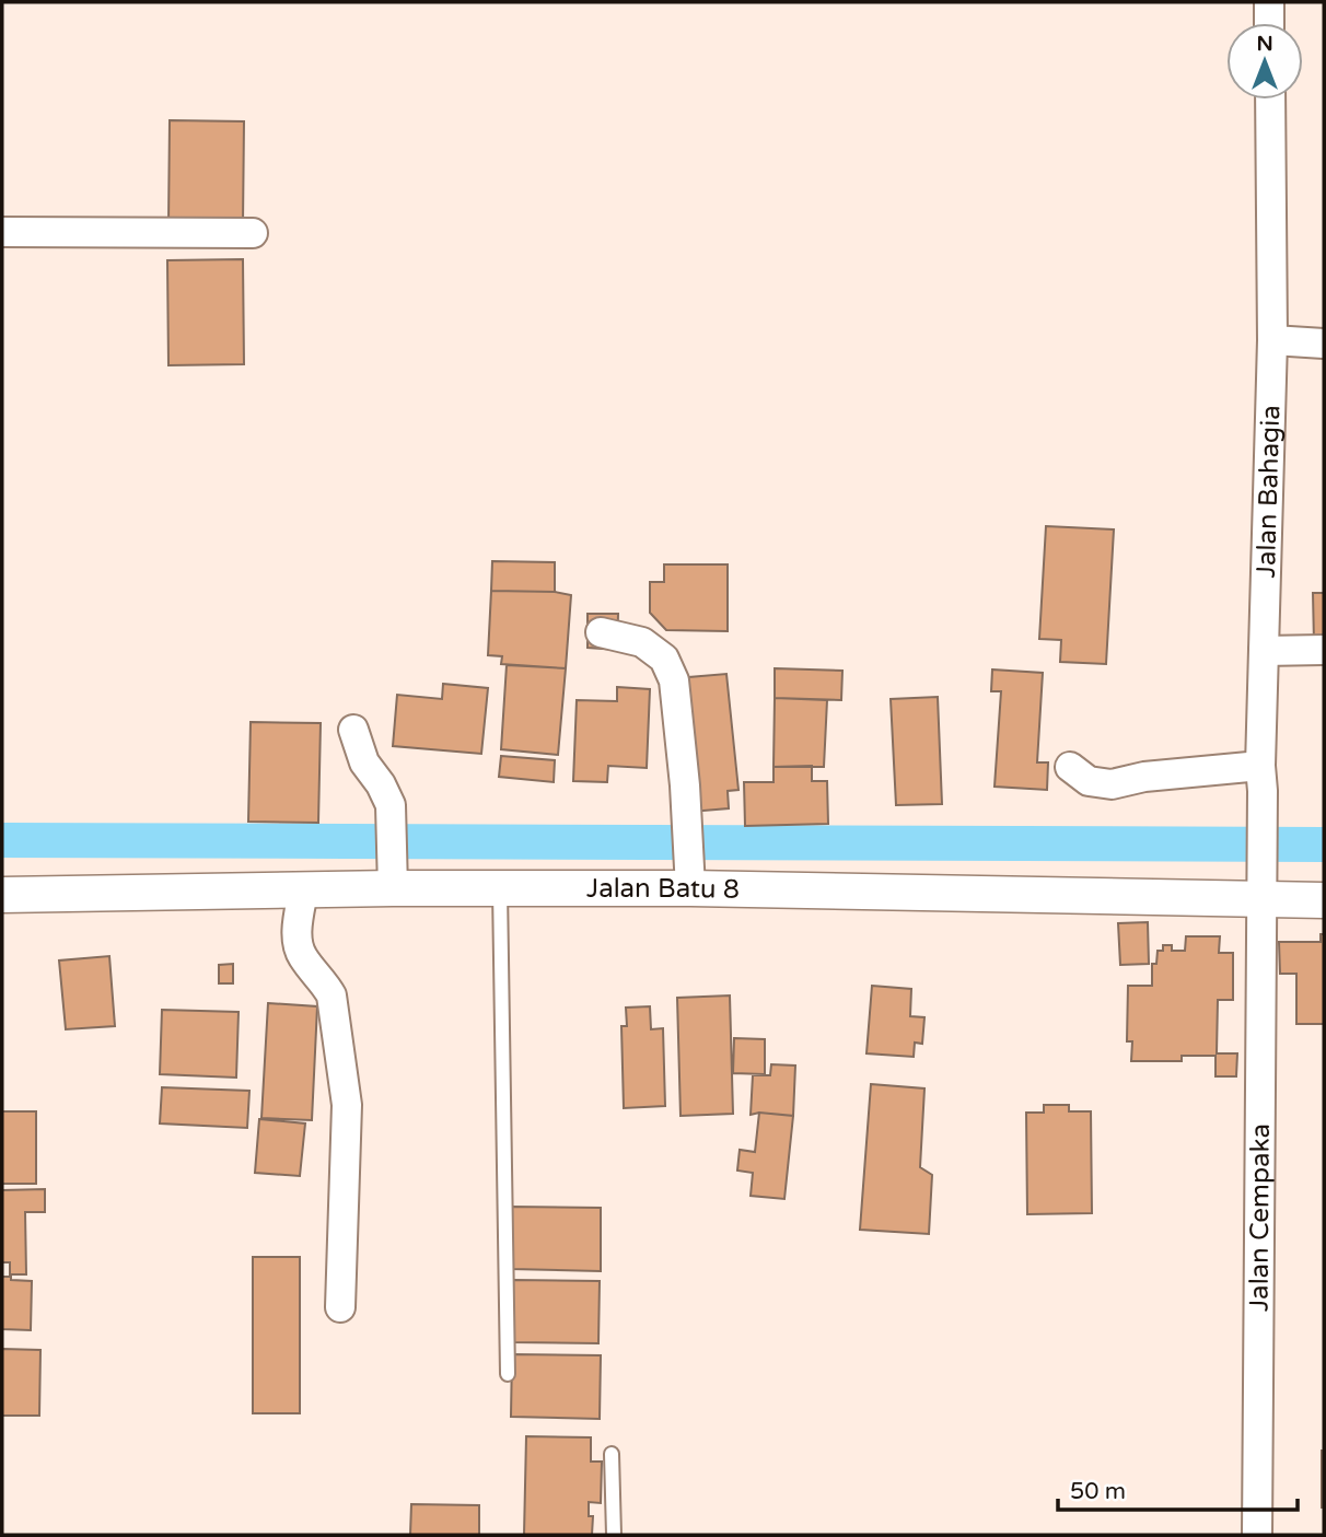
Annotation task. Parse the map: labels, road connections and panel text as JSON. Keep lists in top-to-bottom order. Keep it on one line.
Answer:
{"streets":{"street":["Jalan Bahagia","Jalan Batu 8","Jalan Cempaka"]},"crossings":[["Jalan Bahagia","Jalan Batu 8"],["Jalan Bahagia","Jalan Cempaka"],["Jalan Batu 8","Jalan Cempaka"]],"scale_bar":"50 m","north":"top"}
